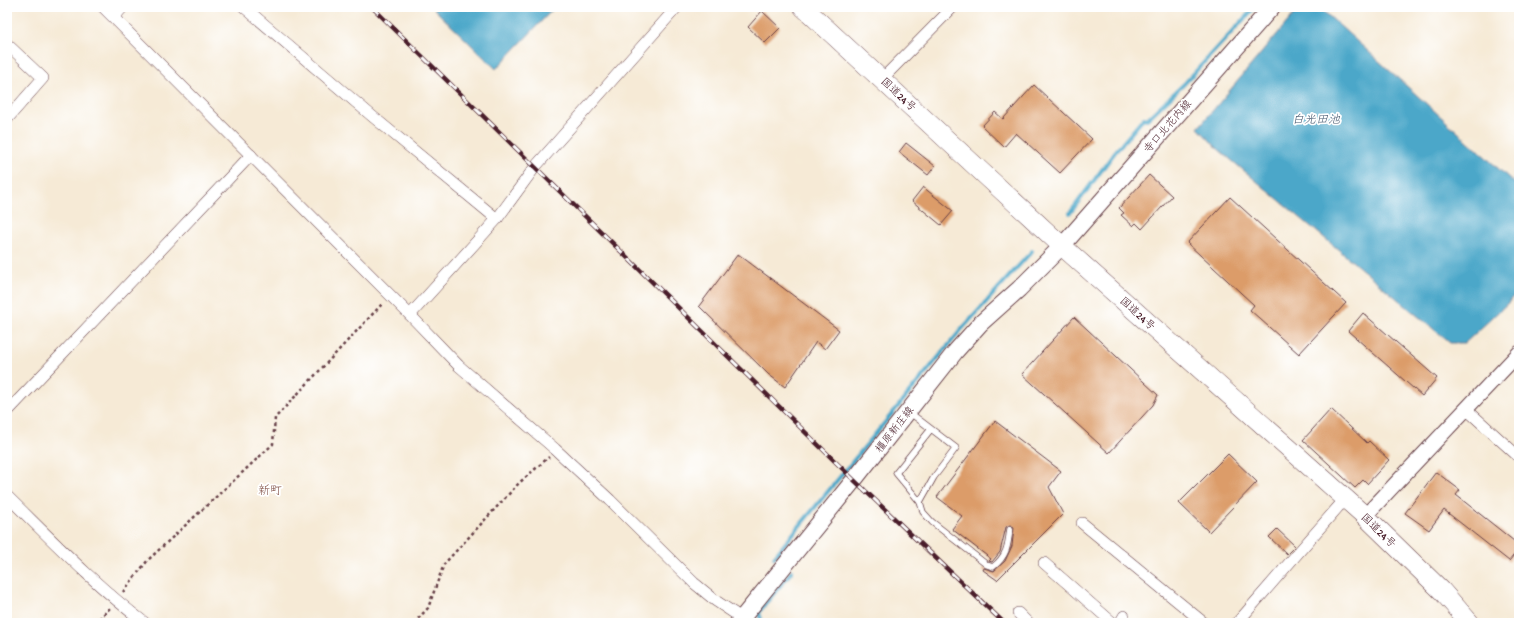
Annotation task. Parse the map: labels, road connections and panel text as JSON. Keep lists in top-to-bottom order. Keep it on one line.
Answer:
{"streets":{"highway":["国道24号"],"main road":["寺口北花内線","橿原新庄線"]},"crossings":[["国道24号","寺口北花内線"],["国道24号","橿原新庄線"],["寺口北花内線","橿原新庄線"]],"districts":["新町"],"water":["白光田池"]}
